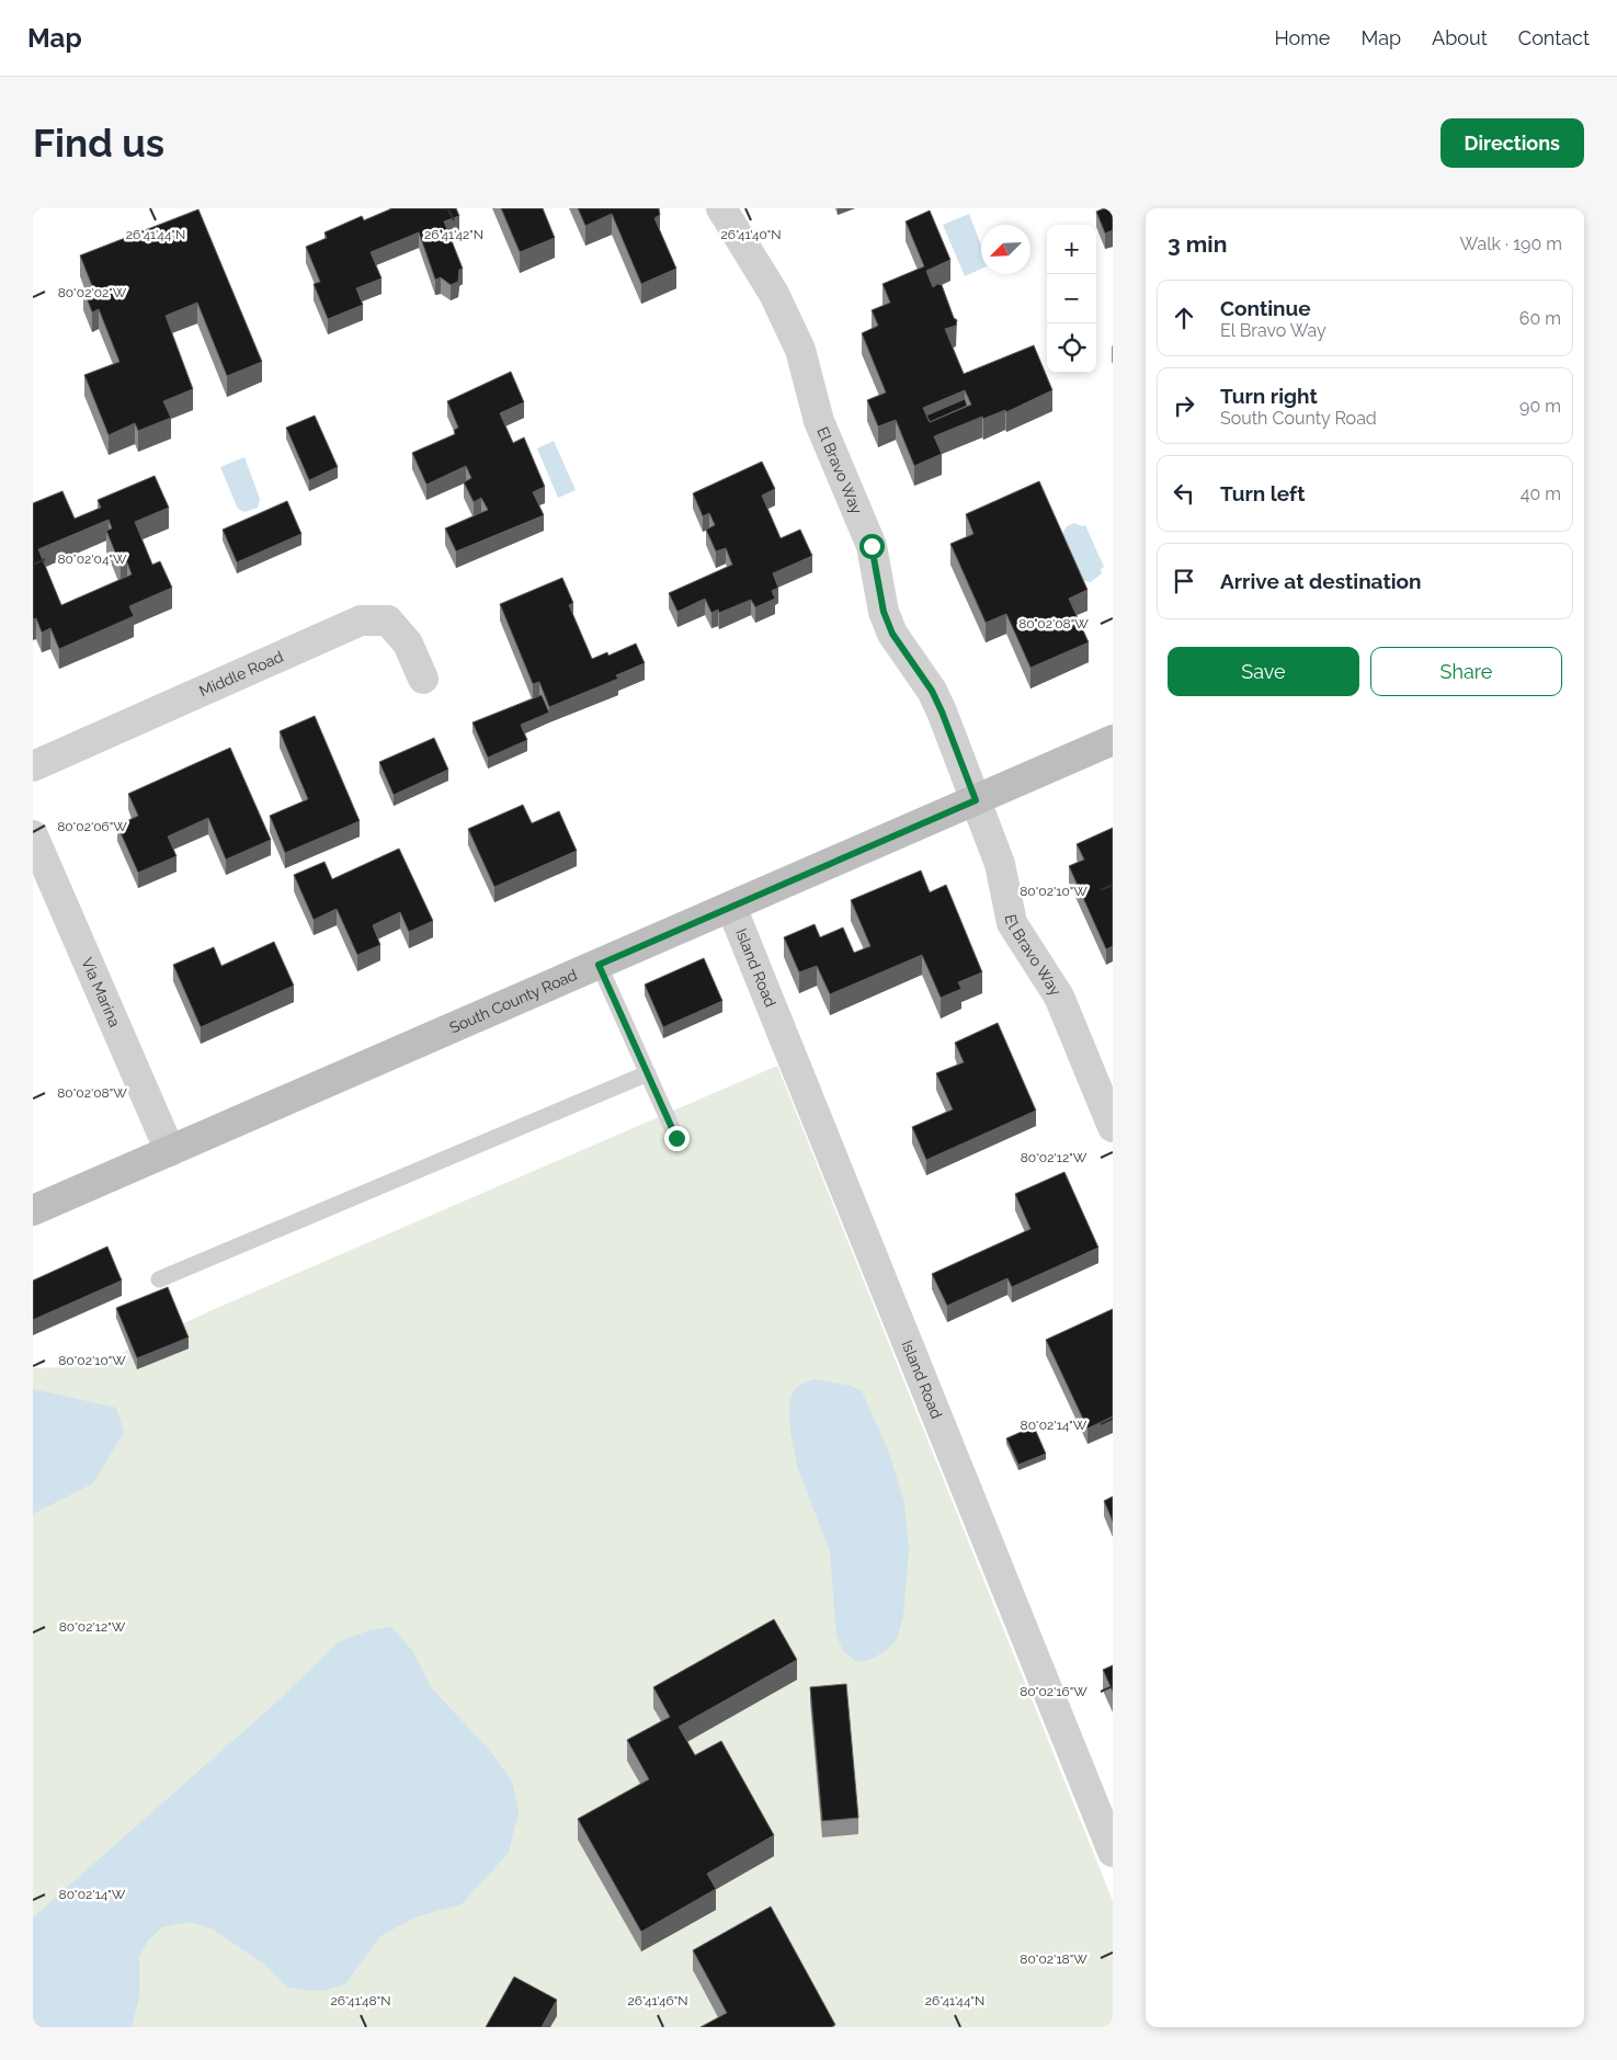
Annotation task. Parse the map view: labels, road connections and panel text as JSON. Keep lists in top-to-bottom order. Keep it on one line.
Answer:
{"streets":{"main road":["South County Road"],"street":["El Bravo Way","Middle Road","Island Road","Via Marina"]},"crossings":[["El Bravo Way","South County Road"],["Island Road","South County Road"],["Via Marina","South County Road"]],"north":"bottom left","page":{"header":"Map","nav":["Home","Map","About","Contact"],"buttons":["Directions",["Save","Share"]],"title":"Find us","heading":["3 min","Walk · 190 m"],"map_buttons":["+","−"],"list":[["Continue","El Bravo Way","60 m"],["Turn right","South County Road","90 m"],["Turn left","40 m"],"Arrive at destination"]},"coordinates":["26°41'42\"N","26°41'40\"N","26°41'44\"N","80°02'02\"W","80°02'04\"W","80°02'08\"W","80°02'06\"W","80°02'10\"W","80°02'12\"W","80°02'14\"W","80°02'16\"W","80°02'18\"W","26°41'48\"N","26°41'46\"N"]}
